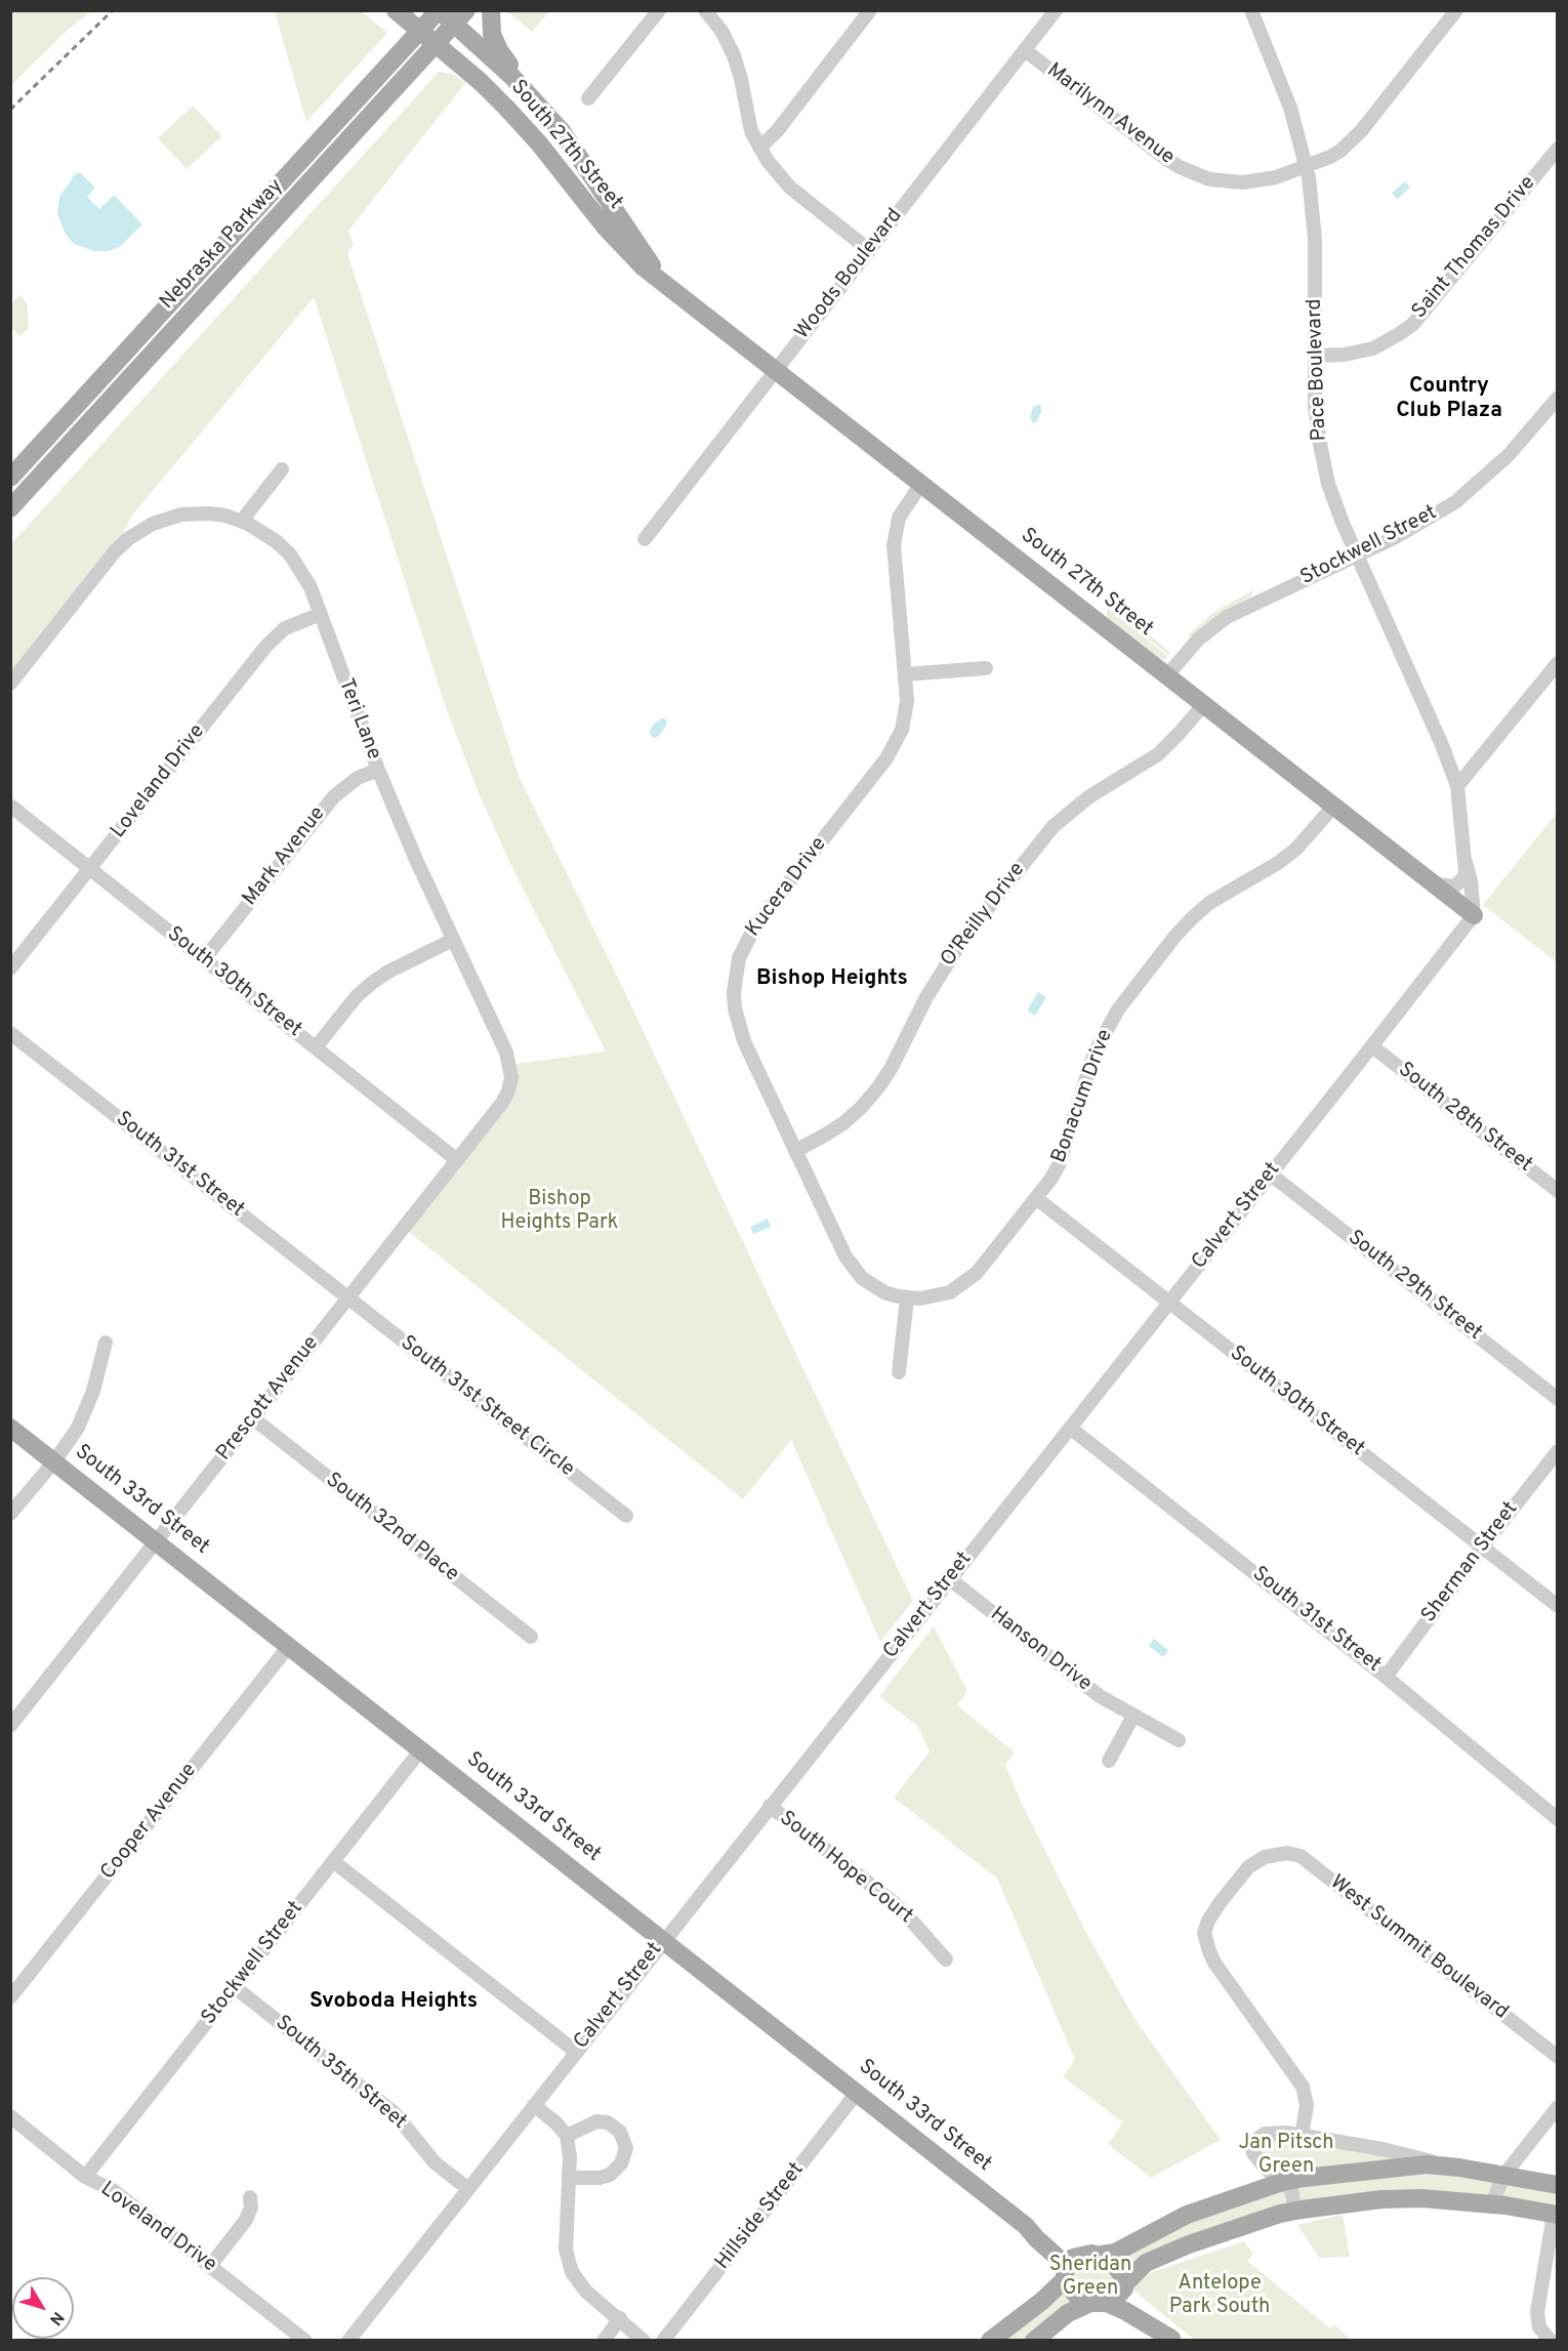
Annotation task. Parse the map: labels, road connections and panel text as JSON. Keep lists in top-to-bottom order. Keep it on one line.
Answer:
{"streets":{"main road":["South 27th Street","Nebraska Parkway","South 33rd Street"],"street":["Marilynn Avenue","Saint Thomas Drive","Woods Boulevard","Pace Boulevard","Stockwell Street","Teri Lane","Loveland Drive","Mark Avenue","Kucera Drive","O'Reilly Drive","South 30th Street","Bonacum Drive","South 28th Street","South 31st Street","Calvert Street","South 29th Street","Prescott Avenue","South 31st Street Circle","South 32nd Place","Sherman Street","Hanson Drive","Cooper Avenue","South Hope Court","West Summit Boulevard","South 35th Street","Hillside Street"]},"crossings":[["Marilynn Avenue","Woods Boulevard"],["Marilynn Avenue","Pace Boulevard"],["South 27th Street","Nebraska Parkway"],["South 27th Street","Woods Boulevard"],["South 27th Street","Stockwell Street"],["South 27th Street","Kucera Drive"],["South 27th Street","O'Reilly Drive"],["South 27th Street","Bonacum Drive"],["South 27th Street","Calvert Street"],["Saint Thomas Drive","Pace Boulevard"],["Pace Boulevard","Stockwell Street"],["Stockwell Street","Loveland Drive"],["Stockwell Street","South 33rd Street"],["Stockwell Street","South 35th Street"],["Teri Lane","Loveland Drive"],["Teri Lane","Mark Avenue"],["Teri Lane","Prescott Avenue"],["Loveland Drive","South 30th Street"],["Mark Avenue","South 30th Street"],["Kucera Drive","O'Reilly Drive"],["Kucera Drive","Bonacum Drive"],["South 30th Street","Bonacum Drive"],["South 30th Street","Calvert Street"],["South 30th Street","Prescott Avenue"],["South 30th Street","Sherman Street"],["South 28th Street","Calvert Street"],["South 31st Street","Calvert Street"],["South 31st Street","Prescott Avenue"],["South 31st Street","South 31st Street Circle"],["South 31st Street","Sherman Street"],["Calvert Street","South 29th Street"],["Calvert Street","South 33rd Street"],["Calvert Street","Hanson Drive"],["Calvert Street","South Hope Court"],["Calvert Street","South 35th Street"],["Prescott Avenue","South 31st Street Circle"],["Prescott Avenue","South 33rd Street"],["Prescott Avenue","South 32nd Place"],["South 33rd Street","Cooper Avenue"],["South 33rd Street","Hillside Street"]],"districts":["Country Club Plaza","Bishop Heights","Svoboda Heights"],"parks":["Bishop Heights Park","Jan Pitsch Green","Sheridan Green","Antelope Park South"],"north":"bottom right"}
